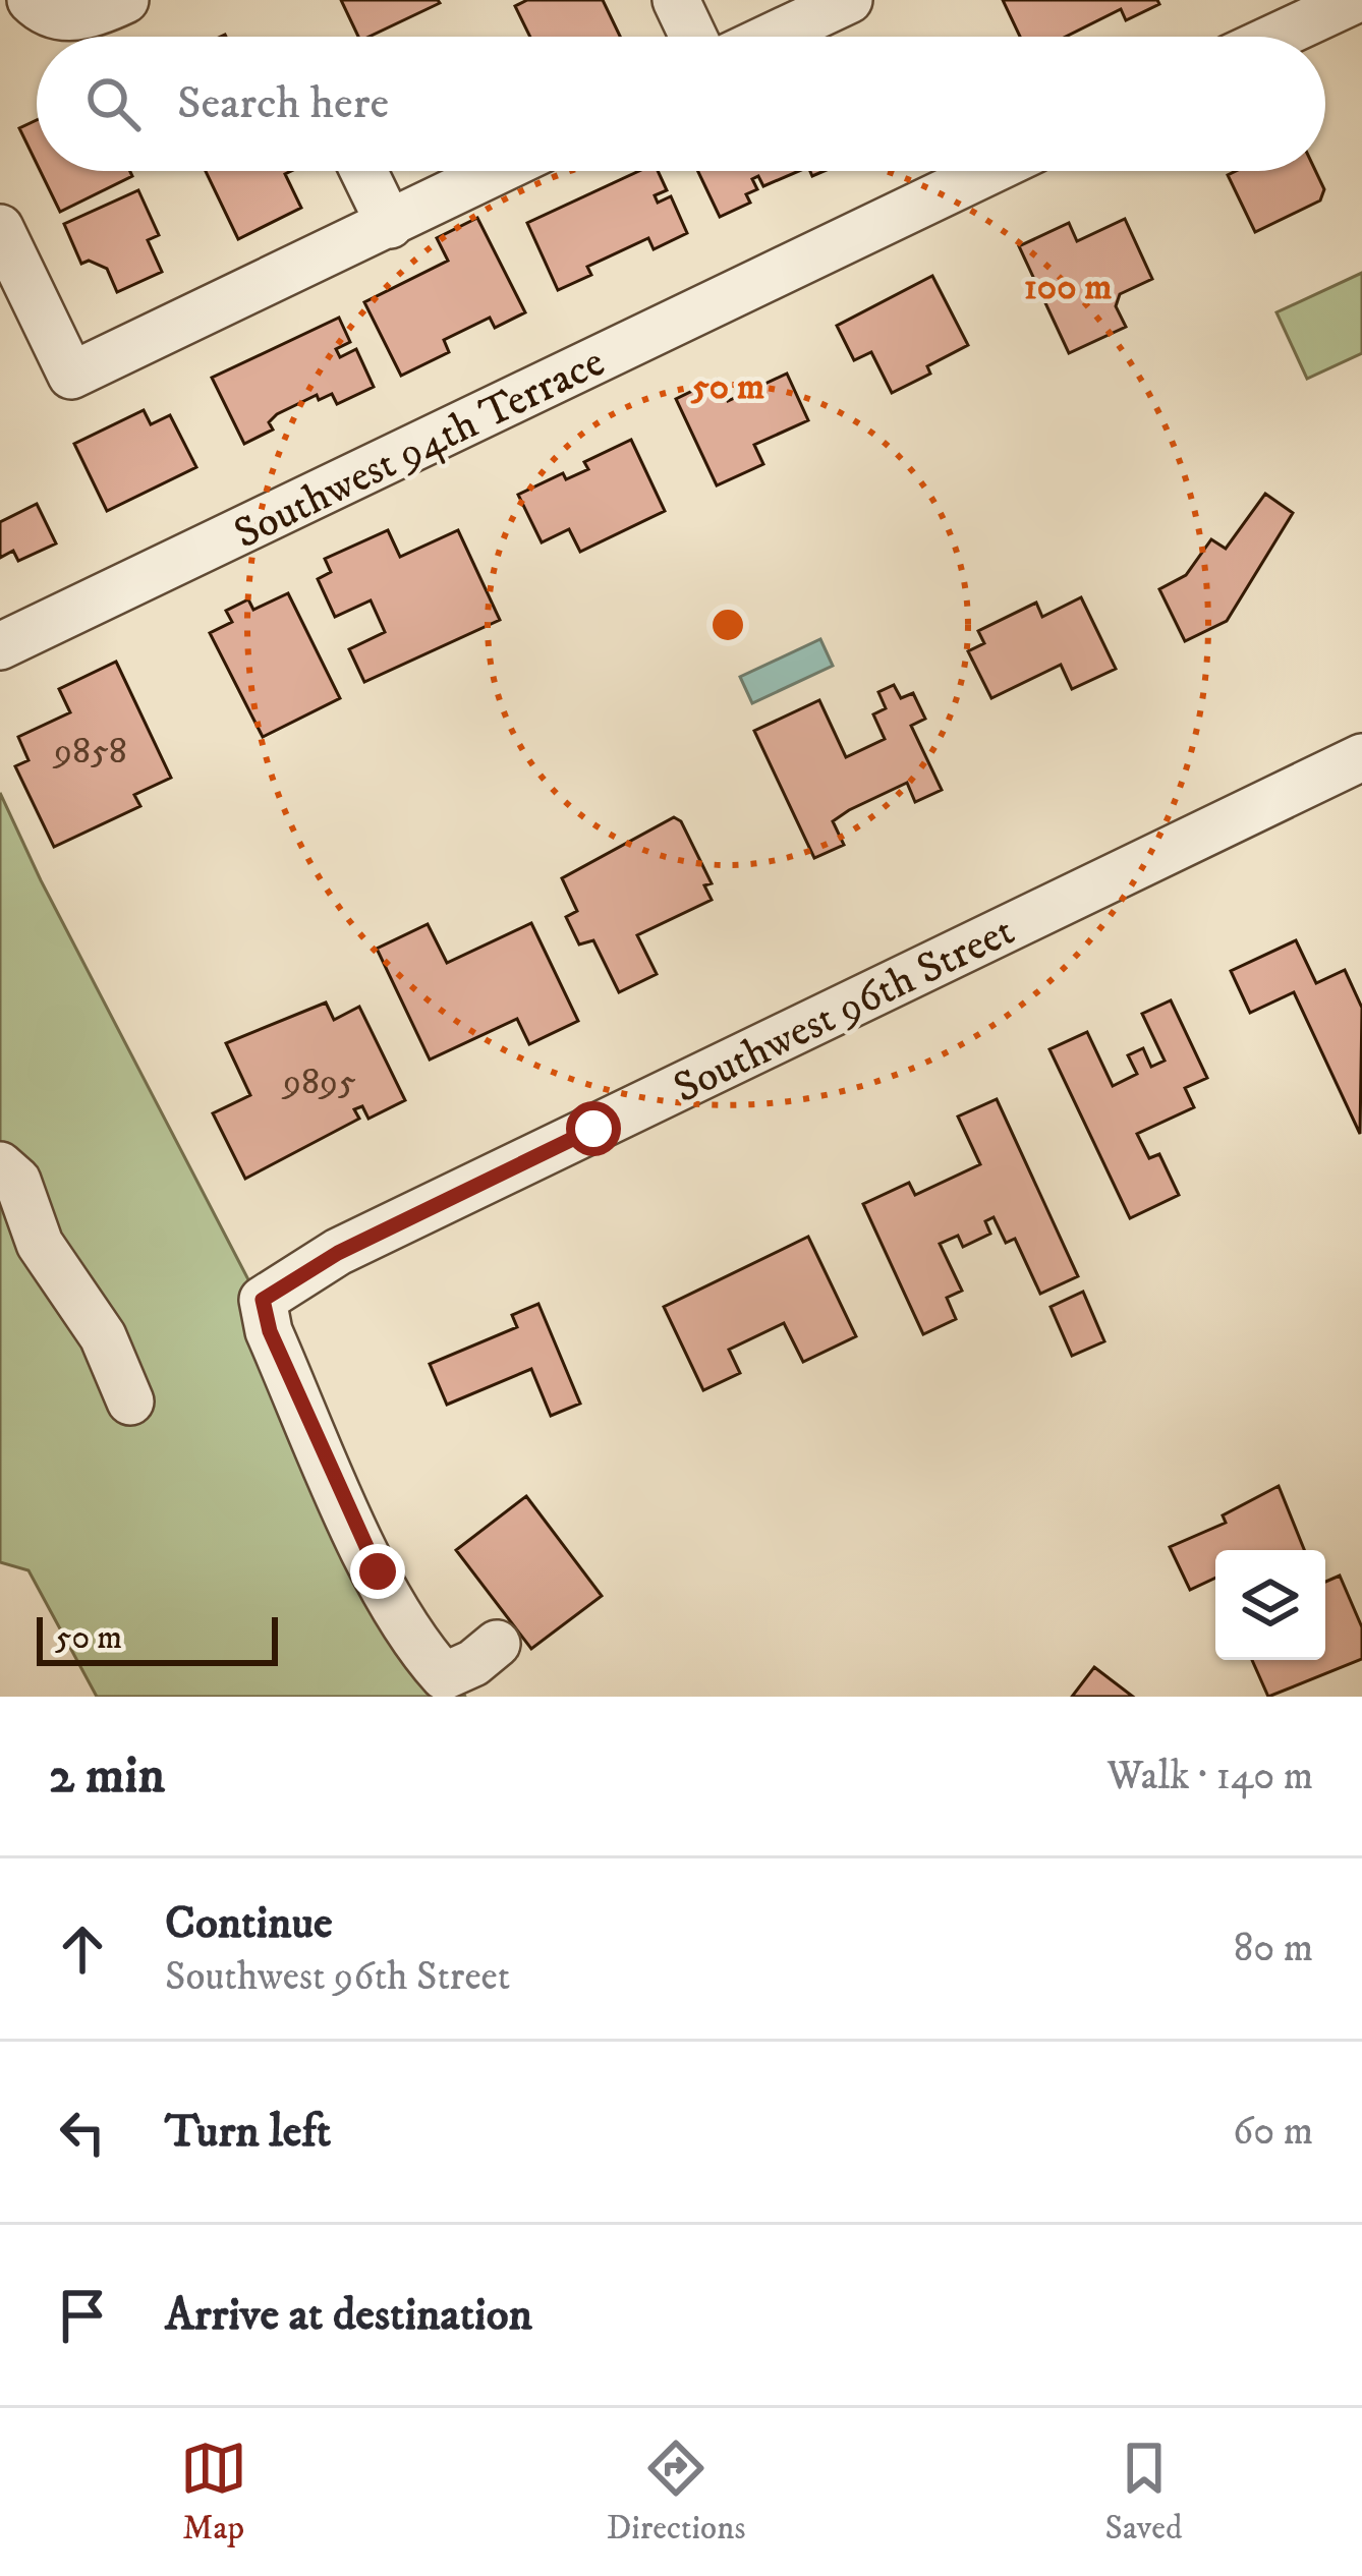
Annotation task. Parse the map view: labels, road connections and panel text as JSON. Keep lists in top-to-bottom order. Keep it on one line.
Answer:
{"streets":{"street":["Southwest 94th Terrace","Southwest 96th Street"]},"house_numbers":["9858","9895"],"scale_bar":"50 m","page":{"search":"Search here","scale":"50 m","heading":["2 min","Walk · 140 m"],"list":[["Continue","Southwest 96th Street","80 m"],["Turn left","60 m"],"Arrive at destination"],"nav":["Map","Directions","Saved"]},"rings":["100 m","50 m"]}
